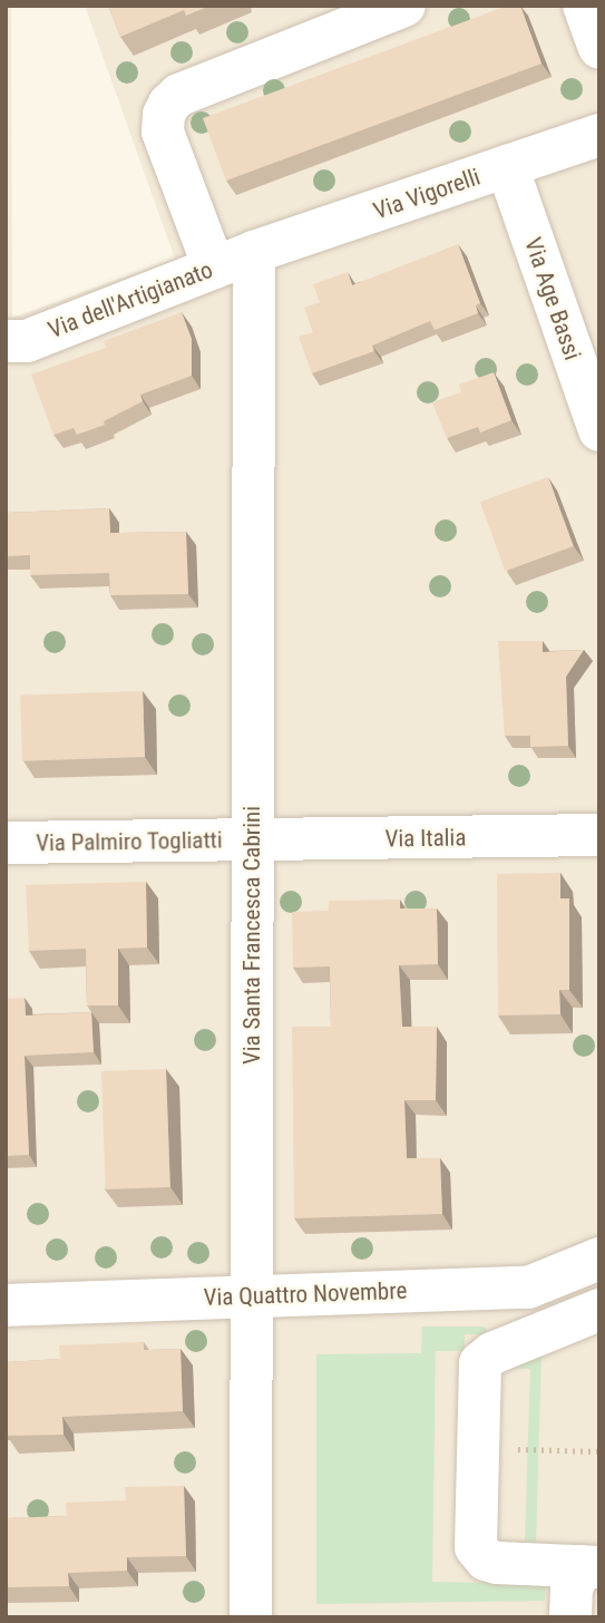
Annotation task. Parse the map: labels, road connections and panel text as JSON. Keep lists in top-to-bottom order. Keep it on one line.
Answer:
{"streets":{"street":["Via Vigorelli","Via Age Bassi","Via dell'Artigianato","Via Italia","Via Palmiro Togliatti","Via Santa Francesca Cabrini","Via Quattro Novembre"]},"crossings":[["Via Vigorelli","Via Age Bassi"],["Via Vigorelli","Via dell'Artigianato"],["Via Vigorelli","Via Santa Francesca Cabrini"],["Via dell'Artigianato","Via Santa Francesca Cabrini"],["Via Italia","Via Palmiro Togliatti"],["Via Italia","Via Santa Francesca Cabrini"],["Via Palmiro Togliatti","Via Santa Francesca Cabrini"],["Via Santa Francesca Cabrini","Via Quattro Novembre"]]}
